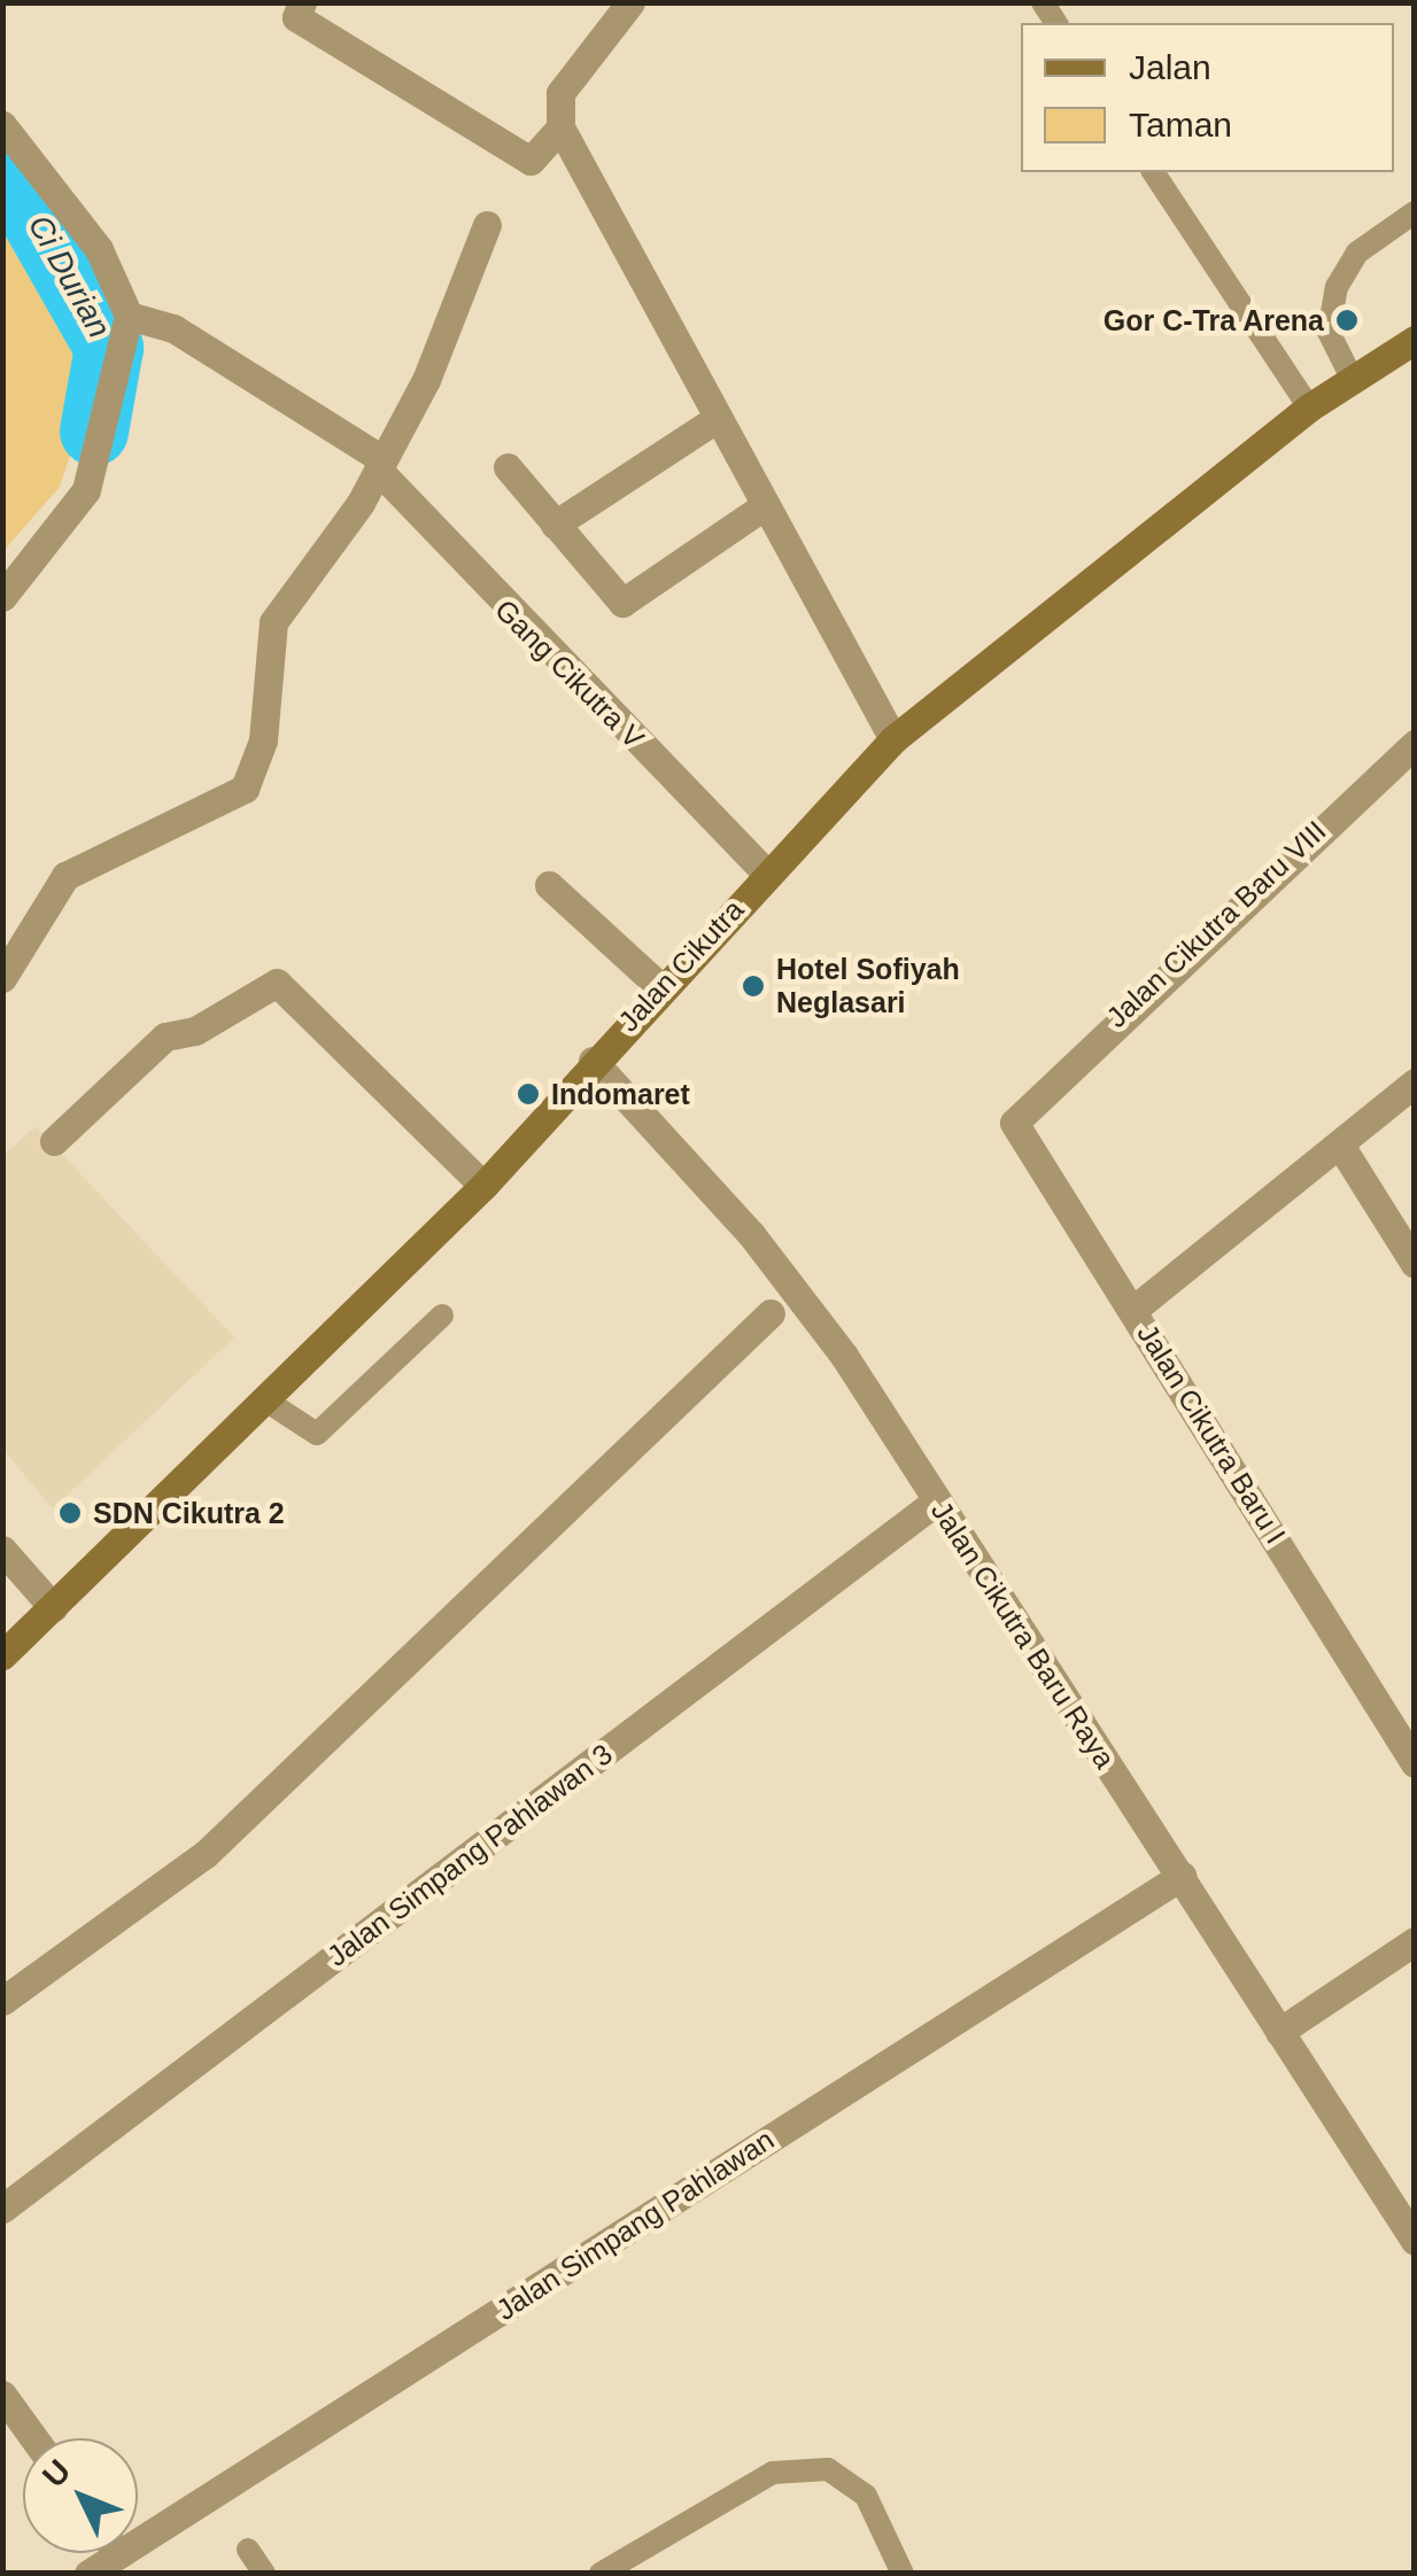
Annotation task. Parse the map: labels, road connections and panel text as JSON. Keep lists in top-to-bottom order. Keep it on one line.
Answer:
{"streets":{"main road":["Jalan Cikutra"],"street":["Gang Cikutra V","Jalan Cikutra Baru VIII","Jalan Cikutra Baru I","Jalan Cikutra Baru Raya","Jalan Simpang Pahlawan 3","Jalan Simpang Pahlawan"]},"crossings":[["Gang Cikutra V","Jalan Cikutra"],["Jalan Cikutra Baru VIII","Jalan Cikutra Baru I"],["Jalan Cikutra","Jalan Cikutra Baru Raya"],["Jalan Cikutra Baru Raya","Jalan Simpang Pahlawan 3"],["Jalan Cikutra Baru Raya","Jalan Simpang Pahlawan"]],"water":["Ci Durian"],"places":["Gor C-Tra Arena","Hotel Sofiyah Neglasari","Indomaret","SDN Cikutra 2"],"legend":["Jalan","Taman"],"north":"top left"}
